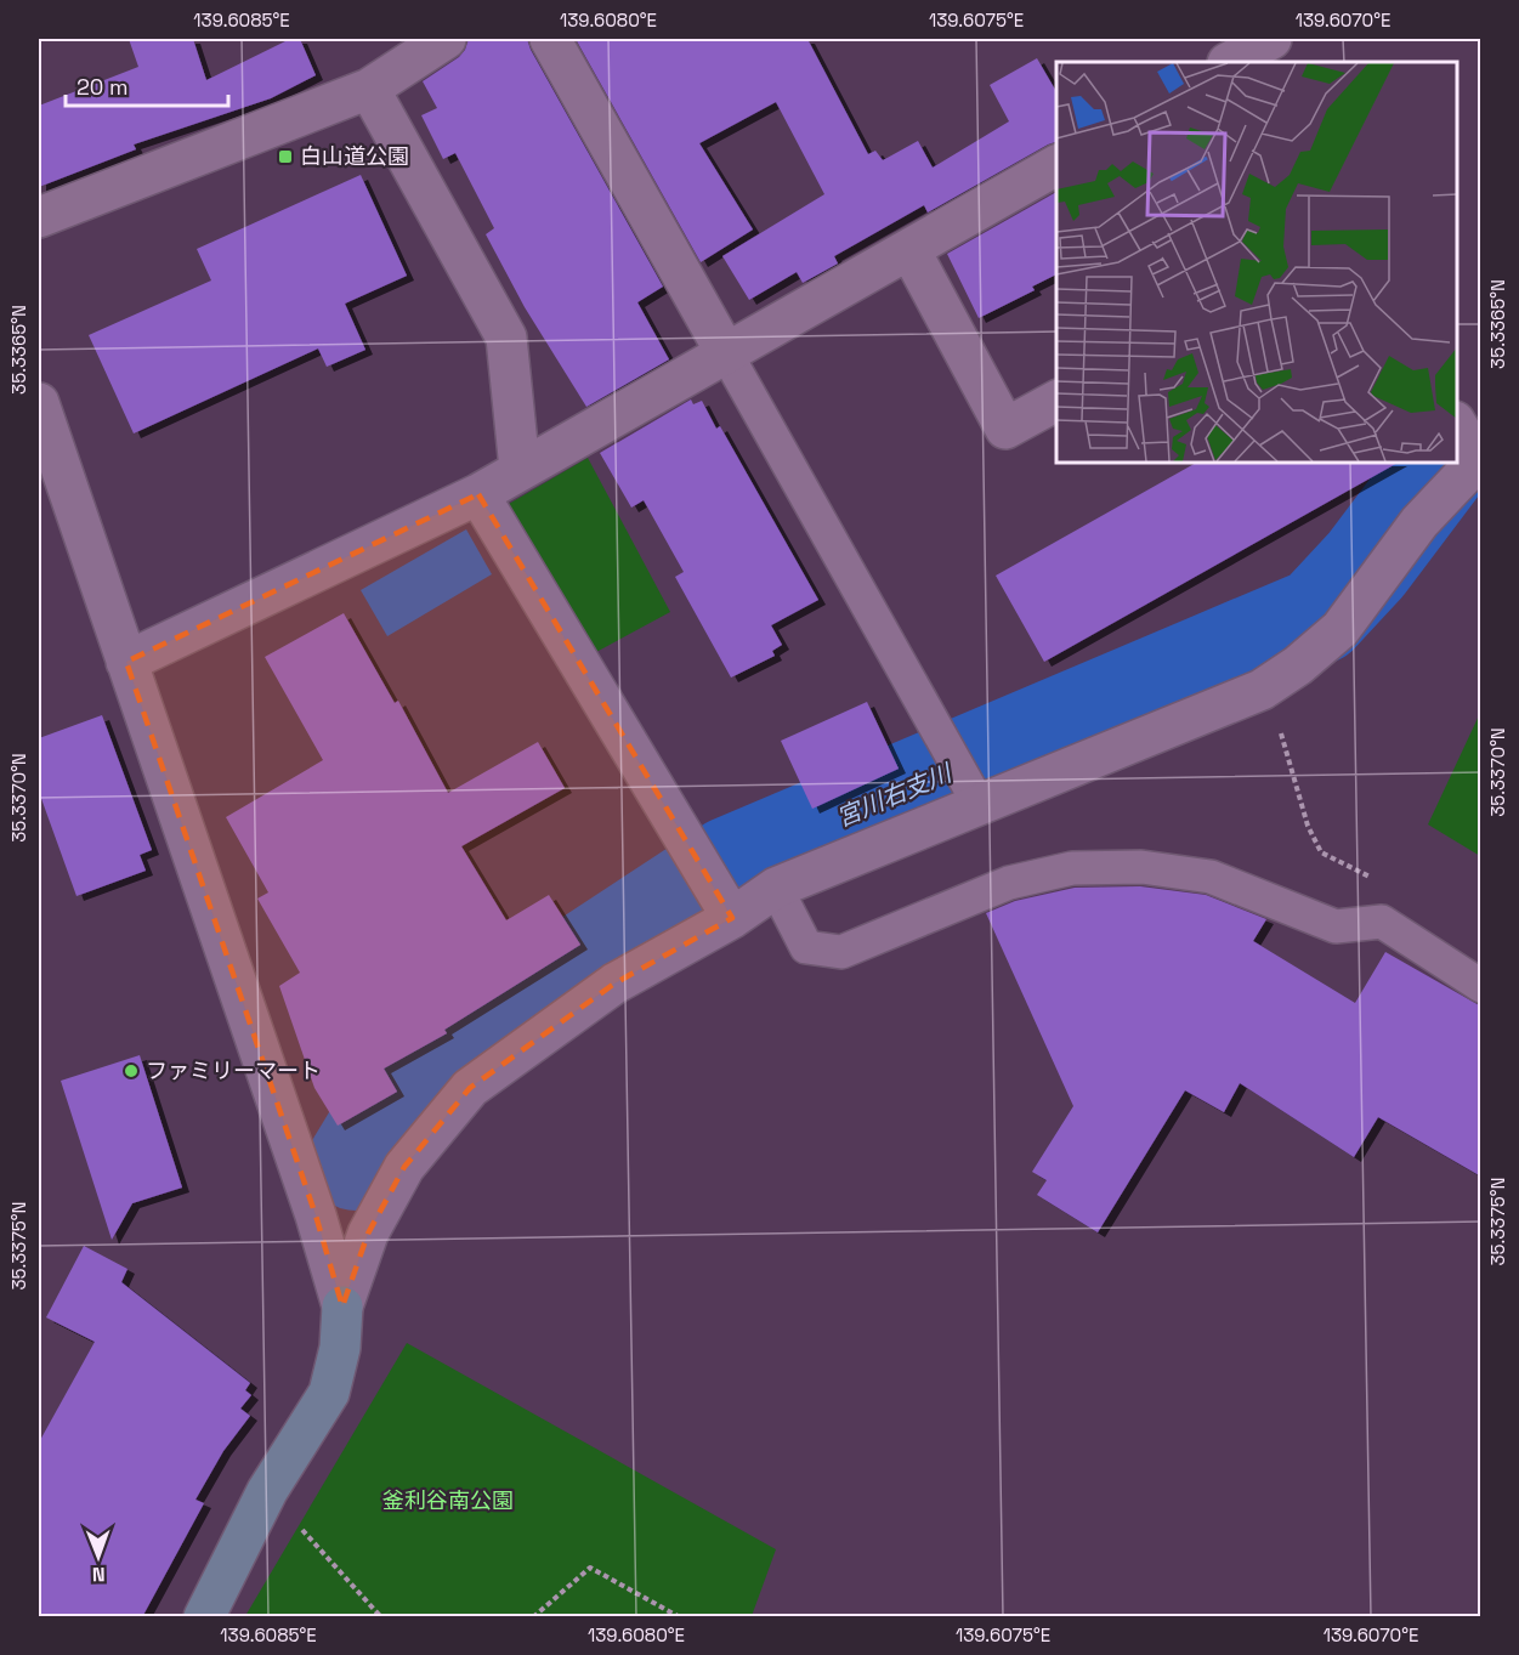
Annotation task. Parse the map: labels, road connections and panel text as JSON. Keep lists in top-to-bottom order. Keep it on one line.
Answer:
{"water":["宮川右支川"],"parks":["釜利谷南公園"],"places":{"transit":["白山道公園"],"other":["ファミリーマート"]},"scale_bar":"20 m","north":"bottom","coordinates":["139.6085°E","139.6080°E","139.6075°E","139.6070°E","35.3365°N","35.3370°N","35.3375°N"]}
